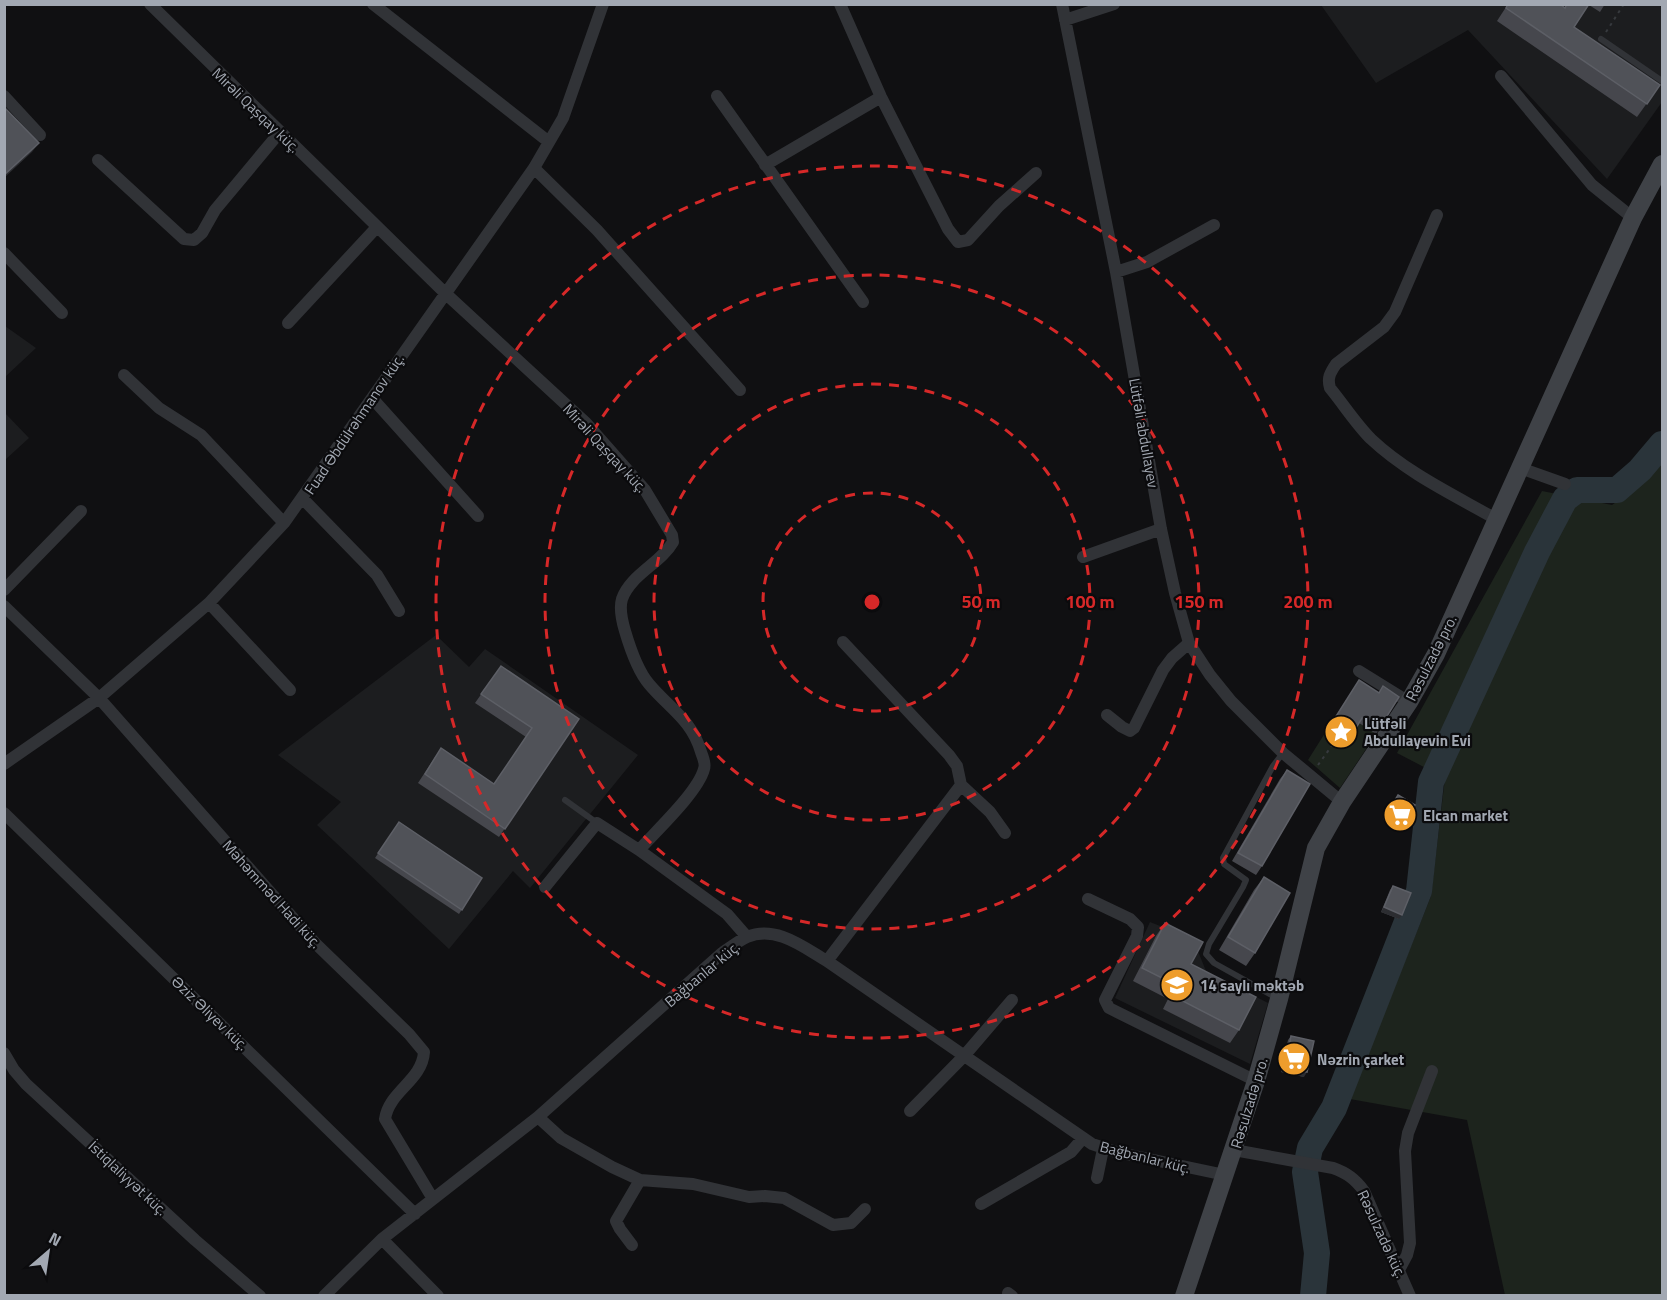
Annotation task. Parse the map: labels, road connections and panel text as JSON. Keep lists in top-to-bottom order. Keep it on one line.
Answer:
{"streets":{"street":["Mirəli Qaşqay küç.","Fuad Əbdülrəhmanov küç.","Lütfəli abdullayev","Rəsulzadə pro.","Məhəmməd Hadi küç.","Bağbanlar küç.","Əziz Əliyev küç.","İstiqlaliyyət küç.","Rəsulzadə küç."]},"crossings":[["Mirəli Qaşqay küç.","Fuad Əbdülrəhmanov küç."],["Fuad Əbdülrəhmanov küç.","Məhəmməd Hadi küç."],["Lütfəli abdullayev","Rəsulzadə pro."],["Rəsulzadə pro.","Bağbanlar küç."],["Rəsulzadə pro.","Rəsulzadə küç."],["Məhəmməd Hadi küç.","Bağbanlar küç."],["Bağbanlar küç.","Əziz Əliyev küç."]],"places":{"place":["Lütfəli Abdullayevin Evi"],"supermarket":["Elcan market","Nəzrin çarket"],"school or university":["14 saylı məktəb"]},"north":"top right","rings":["50 m","100 m","150 m","200 m"]}
